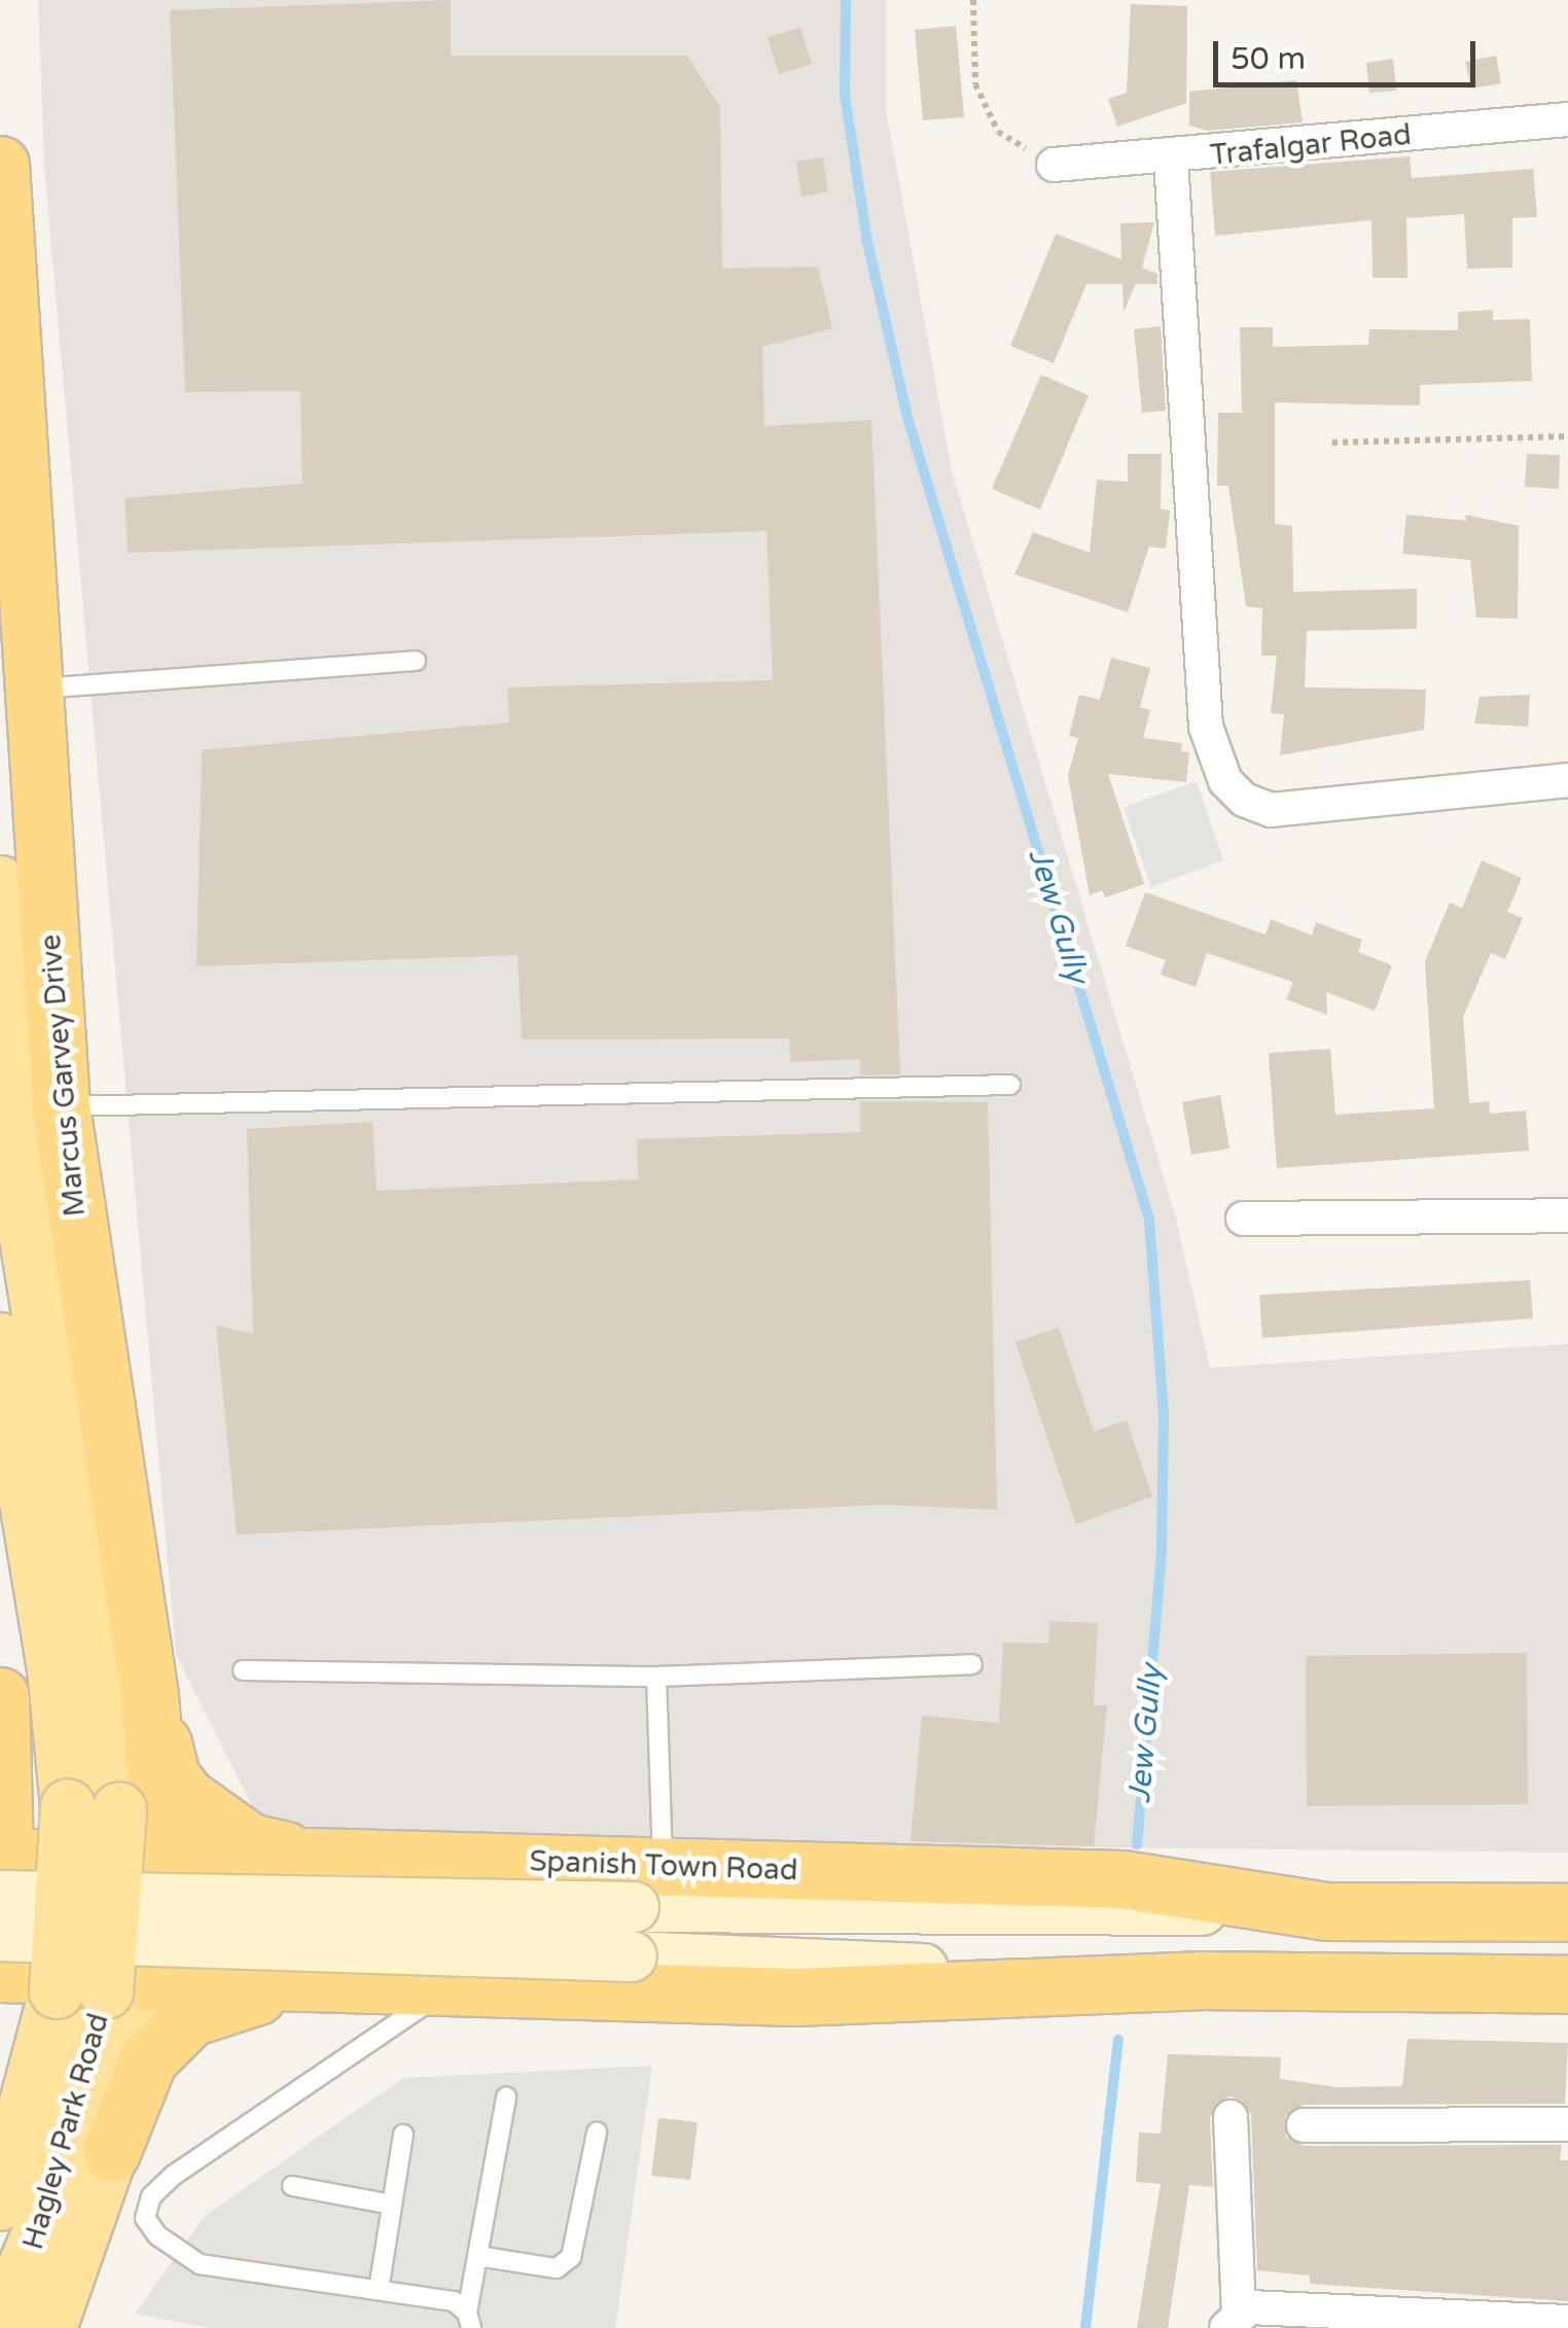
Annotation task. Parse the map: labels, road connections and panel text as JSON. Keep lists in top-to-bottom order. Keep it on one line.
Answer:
{"streets":{"highway":["Marcus Garvey Drive","Spanish Town Road"],"main road":["Hagley Park Road"],"street":["Trafalgar Road"]},"crossings":[["Marcus Garvey Drive","Spanish Town Road"],["Marcus Garvey Drive","Hagley Park Road"]],"water":["Jew Gully"],"scale_bar":"50 m"}
